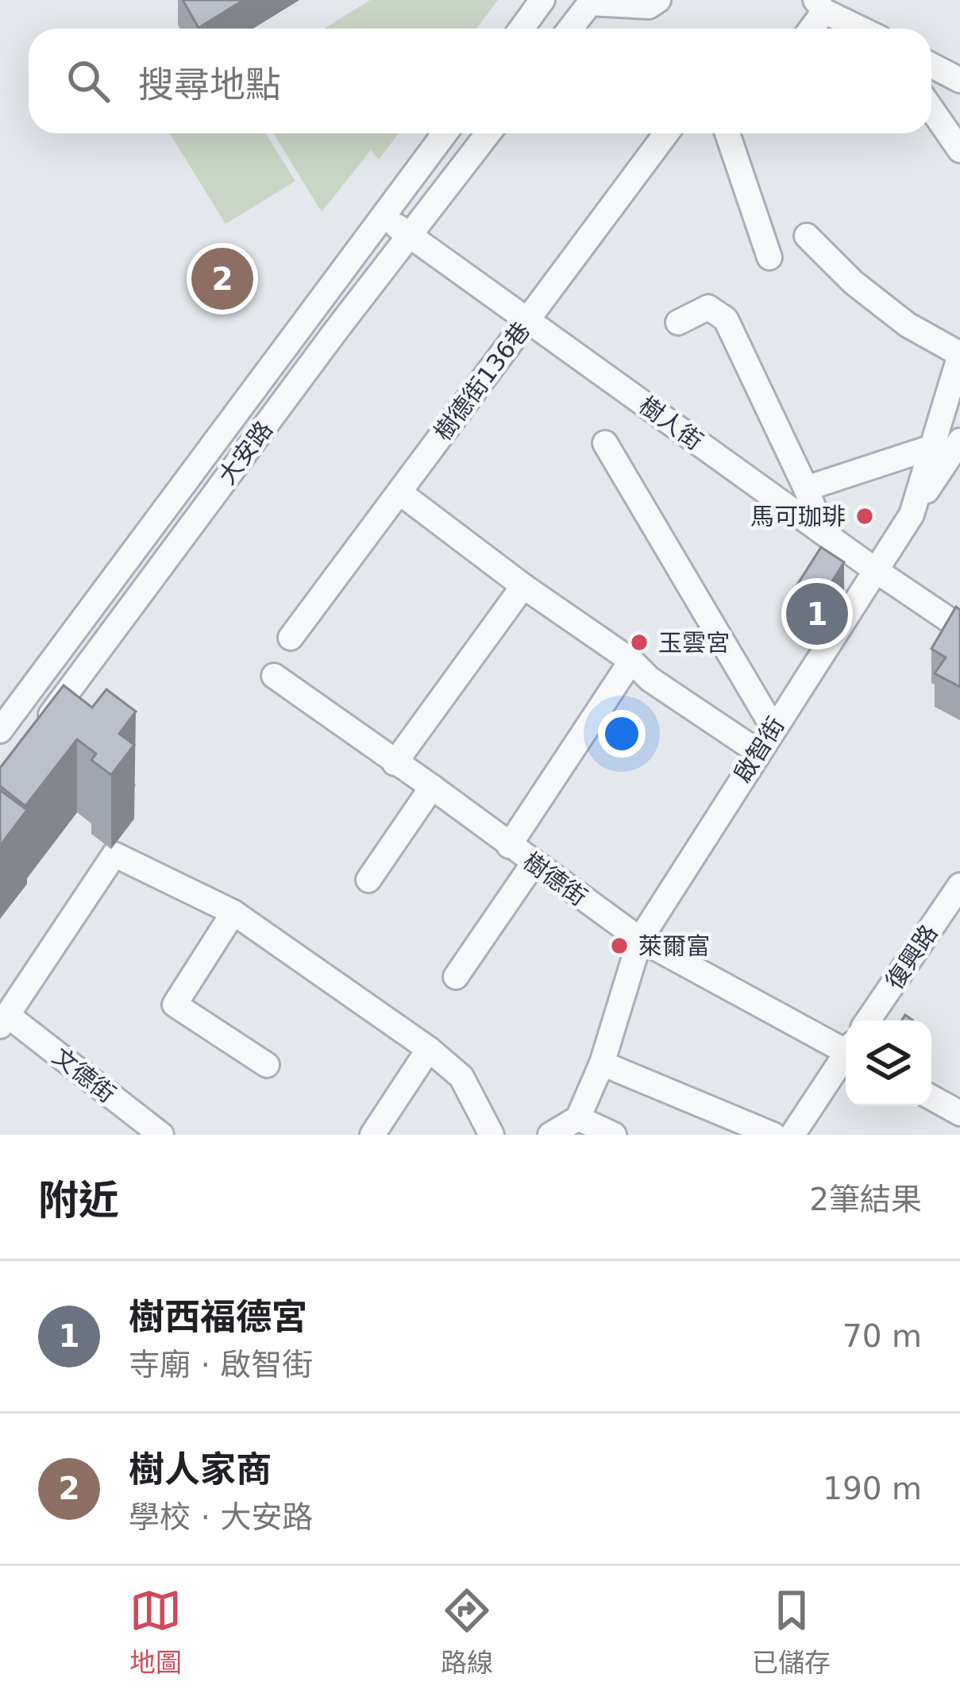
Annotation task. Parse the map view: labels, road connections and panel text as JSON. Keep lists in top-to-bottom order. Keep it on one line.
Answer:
{"streets":{"street":["樹德街136巷","樹人街","大安路","啟智街","樹德街","復興路","文德街"]},"crossings":[["樹德街136巷","樹人街"],["樹人街","大安路"],["樹人街","啟智街"],["啟智街","樹德街"]],"places":["馬可珈琲","玉雲宮","萊爾富"],"page":{"search":"搜尋地點","pins":["2","1"],"heading":["附近","2筆結果"],"list":[{"mark":"1","name":"樹西福德宮","note":"寺廟 · 啟智街","value":"70 m"},{"mark":"2","name":"樹人家商","note":"學校 · 大安路","value":"190 m"}],"nav":["地圖","路線","已儲存"]}}
